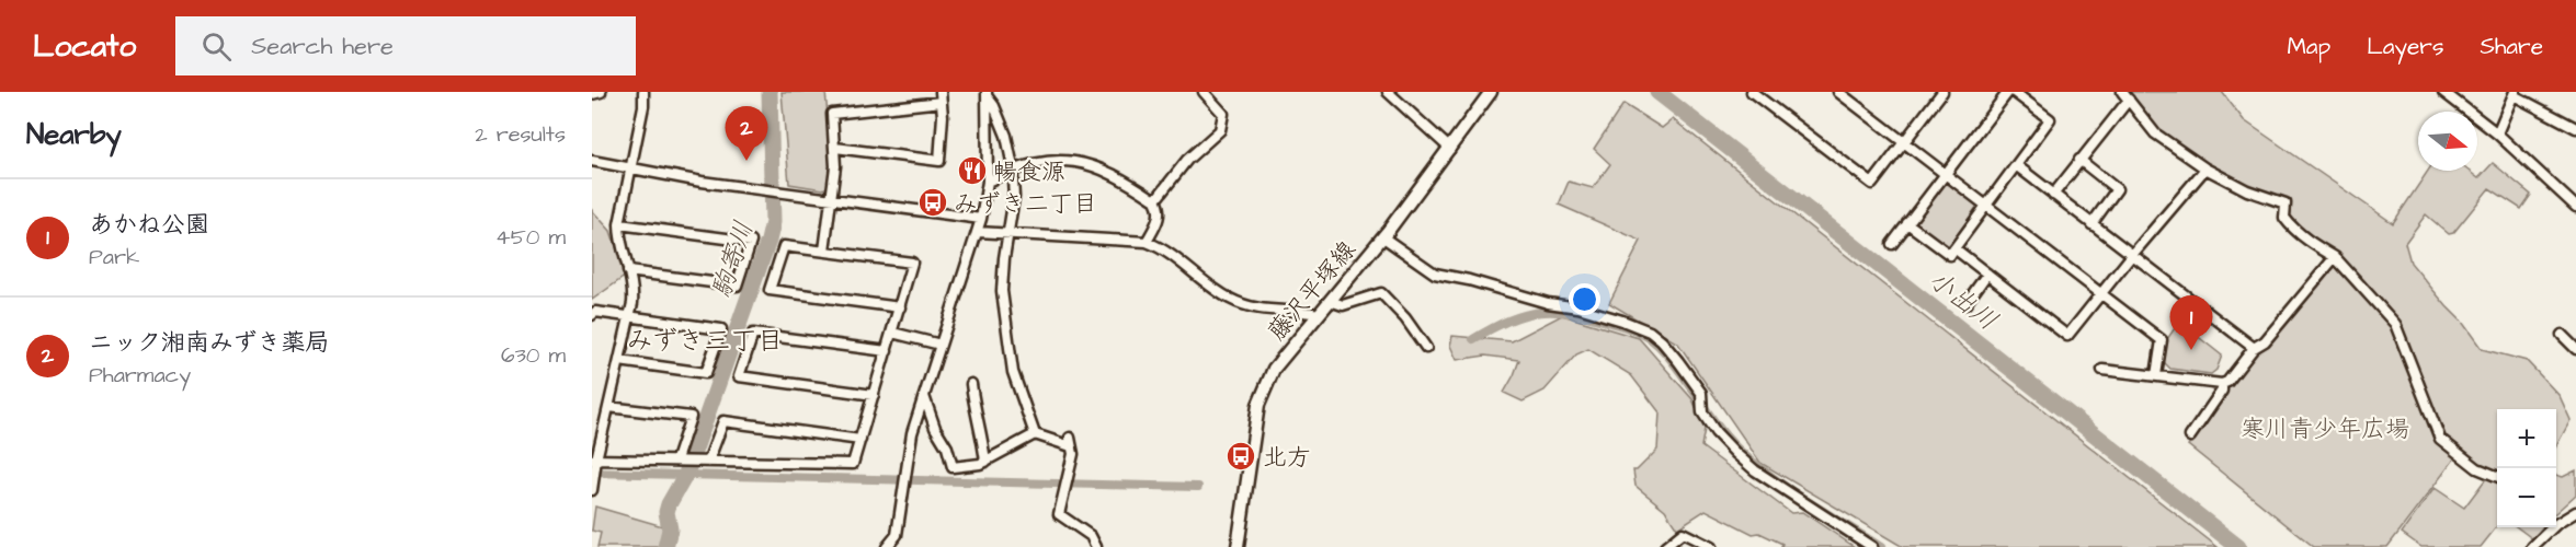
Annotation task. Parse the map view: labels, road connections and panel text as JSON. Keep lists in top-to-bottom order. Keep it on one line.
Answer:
{"streets":{"main road":["藤沢平塚線"]},"districts":["みずき三丁目"],"water":["駒寄川","小出川"],"parks":["寒川青少年広場"],"places":{"restaurant":["暢食源"],"bus stop":["みずき二丁目","北方"]},"north":"right","page":{"header":"Locato","search":"Search here","nav":["Map","Layers","Share"],"heading":["Nearby","2 results"],"pins":["2","1"],"list":[{"mark":"1","name":"あかね公園","note":"Park","value":"450 m"},{"mark":"2","name":"ニック湘南みずき薬局","note":"Pharmacy","value":"630 m"}],"map_buttons":["+","−"]}}
